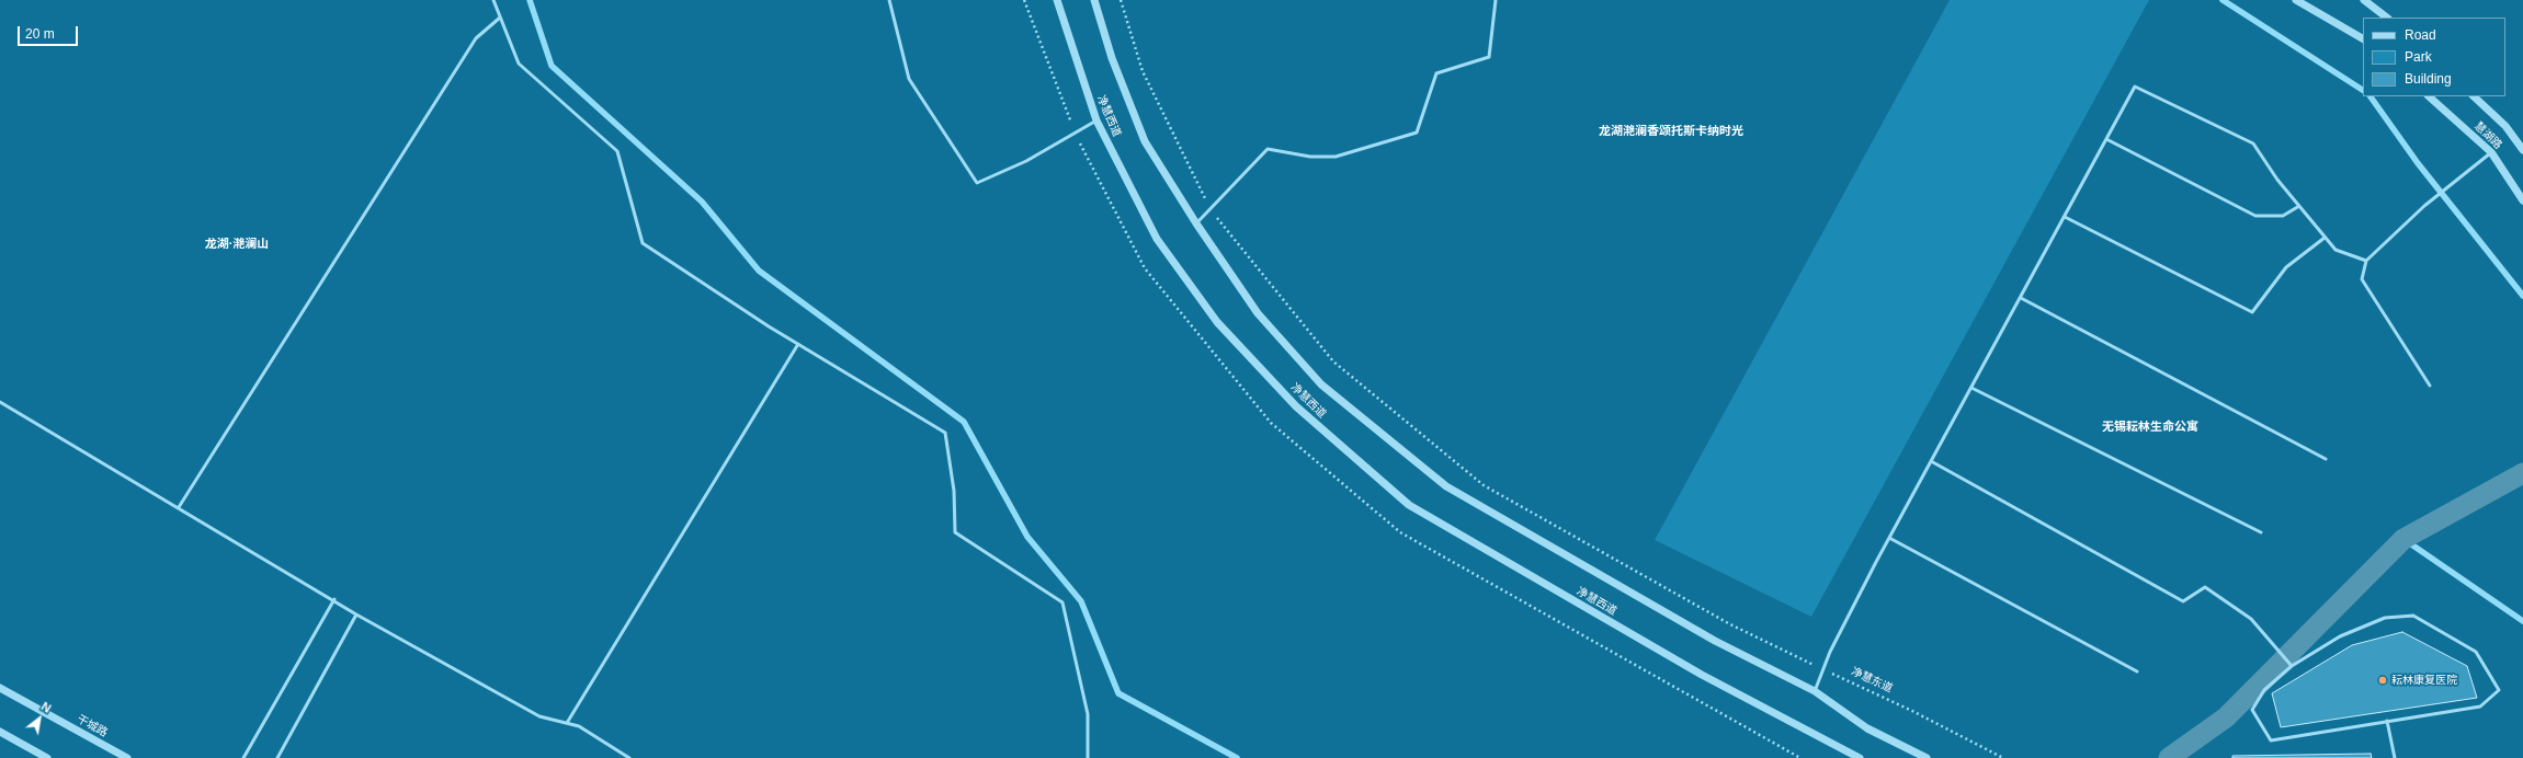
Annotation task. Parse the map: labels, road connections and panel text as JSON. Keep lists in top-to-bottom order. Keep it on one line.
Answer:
{"streets":{"street":["净慧西道","慧湖路","干城路"],"path":["净慧东道"]},"districts":["龙湖滟澜香颂托斯卡纳时光","龙湖·滟澜山","无锡耘林生命公寓"],"places":["耘林康复医院"],"legend":["Road","Park","Building"],"scale_bar":"20 m","north":"top right"}
